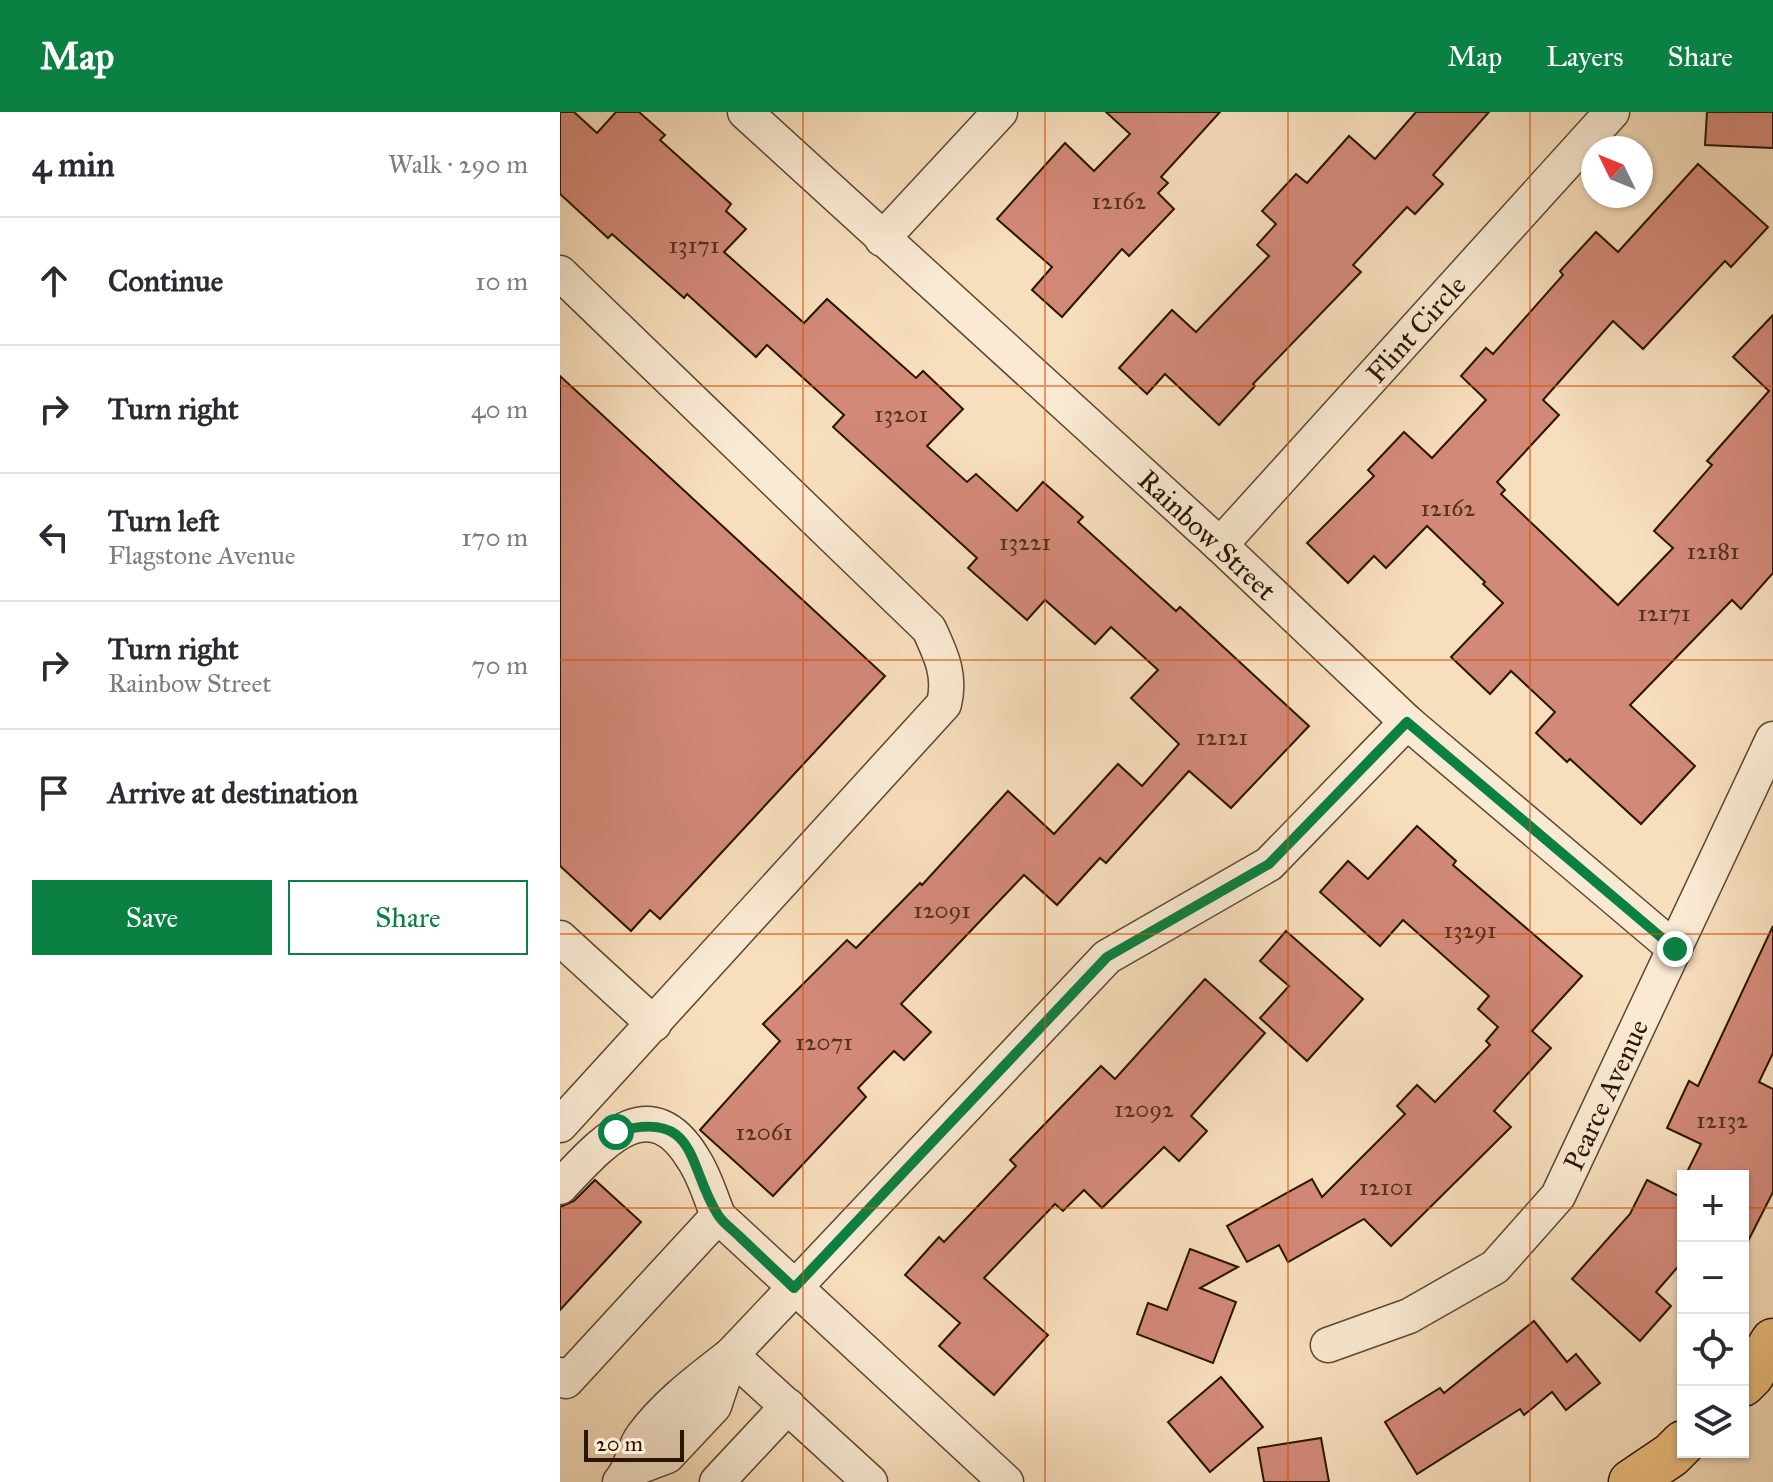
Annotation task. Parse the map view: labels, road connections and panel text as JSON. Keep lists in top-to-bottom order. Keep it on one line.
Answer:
{"streets":{"street":["Flint Circle","Rainbow Street","Pearce Avenue"]},"crossings":[["Flint Circle","Rainbow Street"],["Rainbow Street","Pearce Avenue"]],"house_numbers":["12162","13171","13201","12162","13221","12181","12171","12121","12091","13291","12071","12092","12132","12061","12101"],"scale_bar":"20 m","north":"top left","page":{"header":"Map","nav":["Map","Layers","Share"],"heading":["4 min","Walk · 290 m"],"list":[["Continue","10 m"],["Turn right","40 m"],["Turn left","Flagstone Avenue","170 m"],["Turn right","Rainbow Street","70 m"],"Arrive at destination"],"buttons":["Save","Share"],"map_buttons":["+","−"],"scale":"20 m"}}
